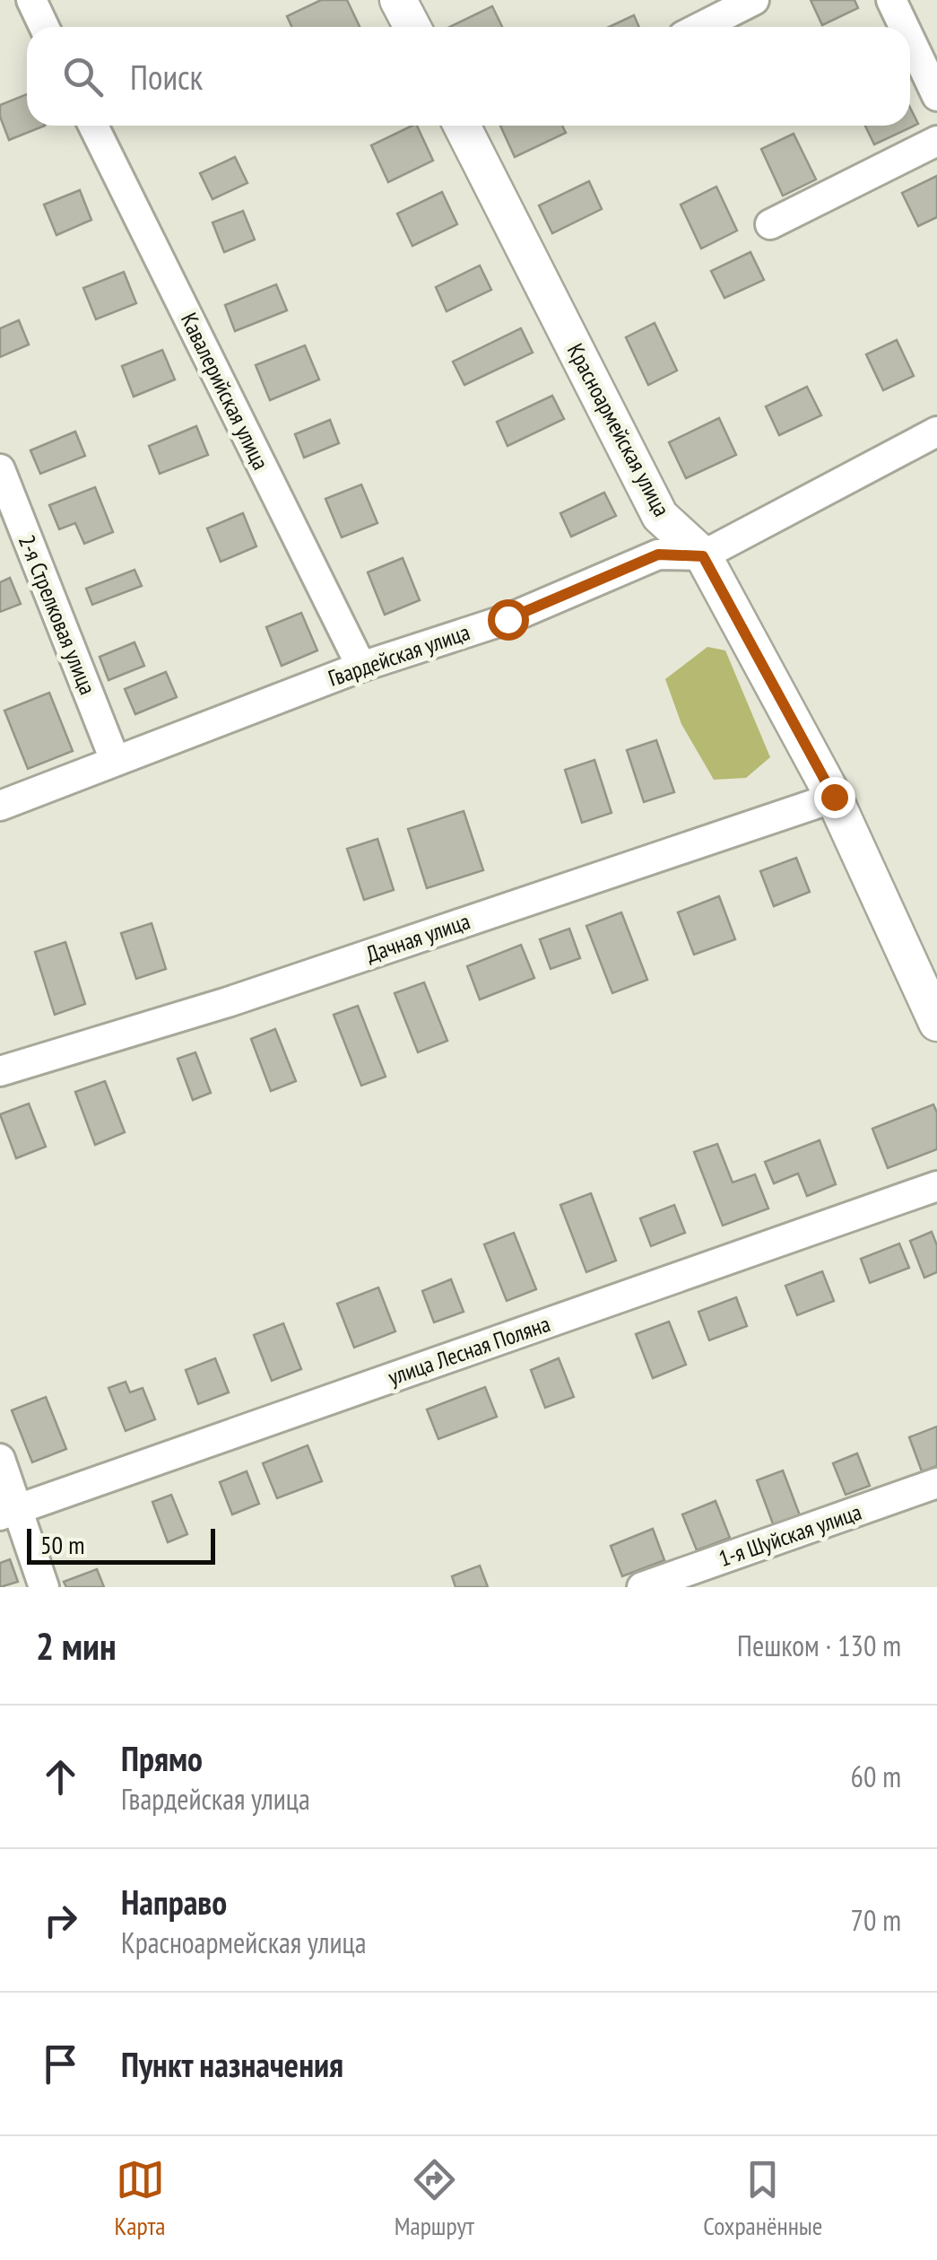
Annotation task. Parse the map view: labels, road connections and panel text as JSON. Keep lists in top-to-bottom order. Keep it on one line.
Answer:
{"streets":{"street":["Кавалерийская улица","Красноармейская улица","2-я Стрелковая улица","Гвардейская улица","Дачная улица","улица Лесная Поляна","1-я Шуйская улица"]},"crossings":[["Кавалерийская улица","Гвардейская улица"],["Красноармейская улица","Гвардейская улица"],["Красноармейская улица","Дачная улица"],["2-я Стрелковая улица","Гвардейская улица"]],"scale_bar":"50 m","page":{"search":"Поиск","scale":"50 m","heading":["2 мин","Пешком · 130 m"],"list":[["Прямо","Гвардейская улица","60 m"],["Направо","Красноармейская улица","70 m"],"Пункт назначения"],"nav":["Карта","Маршрут","Сохранённые"]}}
